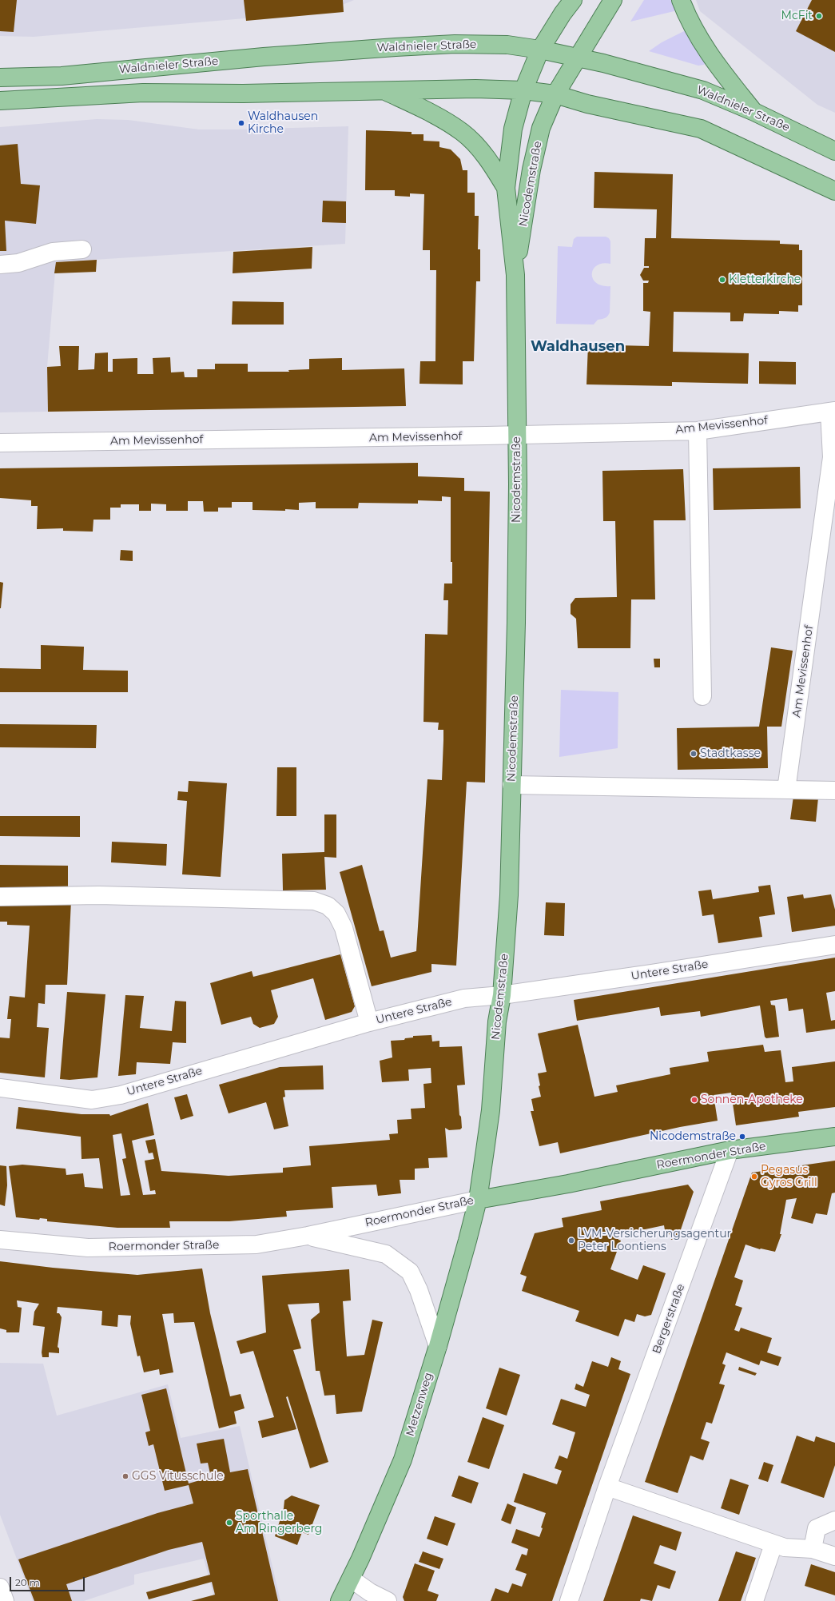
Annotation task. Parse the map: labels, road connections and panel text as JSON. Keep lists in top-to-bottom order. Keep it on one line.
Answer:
{"streets":{"main road":["Waldnieler Straße","Nicodemstraße","Roermonder Straße","Metzenweg"],"street":["Am Mevissenhof","Untere Straße","Bergerstraße"]},"crossings":[["Waldnieler Straße","Nicodemstraße"],["Nicodemstraße","Am Mevissenhof"],["Nicodemstraße","Untere Straße"],["Nicodemstraße","Roermonder Straße"],["Nicodemstraße","Metzenweg"],["Roermonder Straße","Bergerstraße"],["Roermonder Straße","Metzenweg"]],"districts":["Waldhausen"],"places":["McFit","Waldhausen Kirche","Kletterkirche","Stadtkasse","Sonnen-Apotheke","Nicodemstraße","Pegasus Gyros Grill","LVM-Versicherungsagentur Peter Loontiens","GGS Vitusschule","Sporthalle Am Ringerberg"],"scale_bar":"20 m"}
